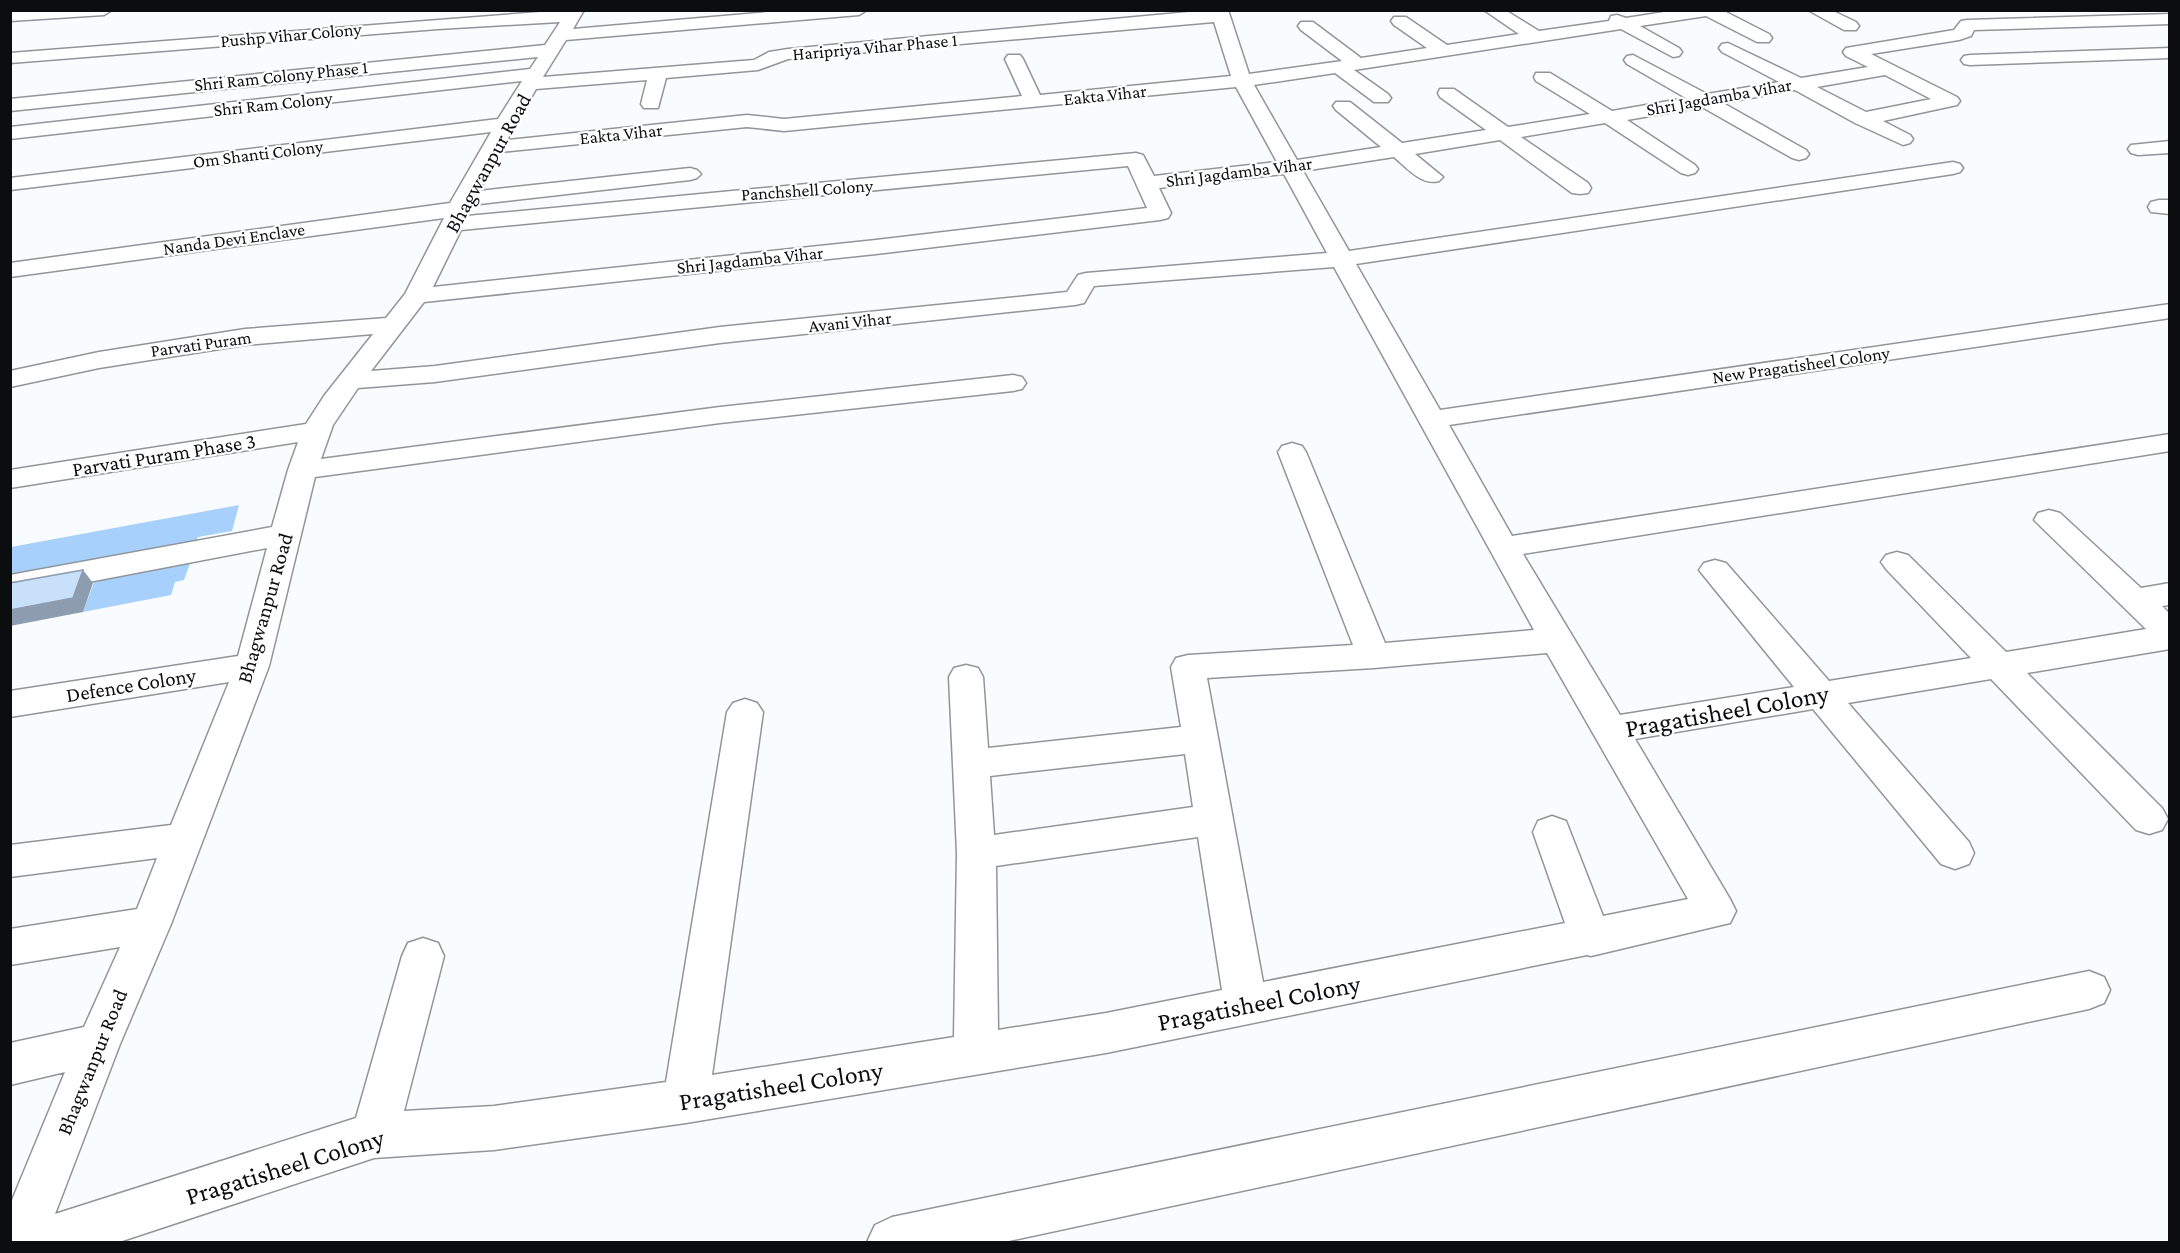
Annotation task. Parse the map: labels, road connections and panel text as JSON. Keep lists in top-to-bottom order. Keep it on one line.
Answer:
{"streets":{"street":["Pushp Vihar Colony","Haripriya Vihar Phase 1","Shri Ram Colony Phase 1","Eakta Vihar","Shri Jagdamba Vihar","Shri Ram Colony","Om Shanti Colony","Bhagwanpur Road","Panchshell Colony","Nanda Devi Enclave","Avani Vihar","Parvati Puram","New Pragatisheel Colony","Parvati Puram Phase 3","Defence Colony","Pragatisheel Colony"]},"crossings":[["Pushp Vihar Colony","Haripriya Vihar Phase 1"],["Pushp Vihar Colony","Shri Ram Colony Phase 1"],["Pushp Vihar Colony","Shri Ram Colony"],["Pushp Vihar Colony","Bhagwanpur Road"],["Haripriya Vihar Phase 1","Shri Ram Colony Phase 1"],["Haripriya Vihar Phase 1","Shri Ram Colony"],["Haripriya Vihar Phase 1","Bhagwanpur Road"],["Shri Ram Colony Phase 1","Shri Ram Colony"],["Shri Ram Colony Phase 1","Bhagwanpur Road"],["Eakta Vihar","Om Shanti Colony"],["Eakta Vihar","Bhagwanpur Road"],["Shri Jagdamba Vihar","Bhagwanpur Road"],["Shri Jagdamba Vihar","Panchshell Colony"],["Shri Ram Colony","Bhagwanpur Road"],["Om Shanti Colony","Bhagwanpur Road"],["Bhagwanpur Road","Panchshell Colony"],["Bhagwanpur Road","Nanda Devi Enclave"],["Bhagwanpur Road","Avani Vihar"],["Bhagwanpur Road","Parvati Puram"],["Bhagwanpur Road","Parvati Puram Phase 3"],["Bhagwanpur Road","Defence Colony"],["Panchshell Colony","Nanda Devi Enclave"]]}
